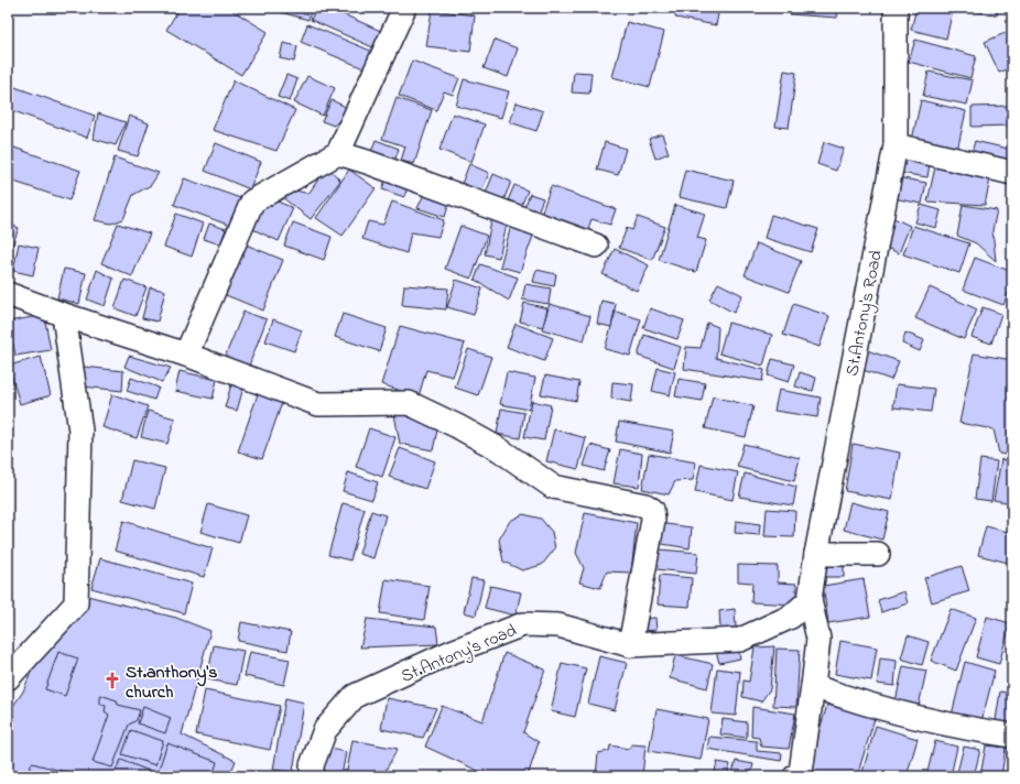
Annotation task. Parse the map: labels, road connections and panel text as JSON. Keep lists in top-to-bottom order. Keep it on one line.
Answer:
{"streets":{"street":["St.Antony's Road","St.Antony's road"]},"places":{"church":["St.anthony's church"]}}
